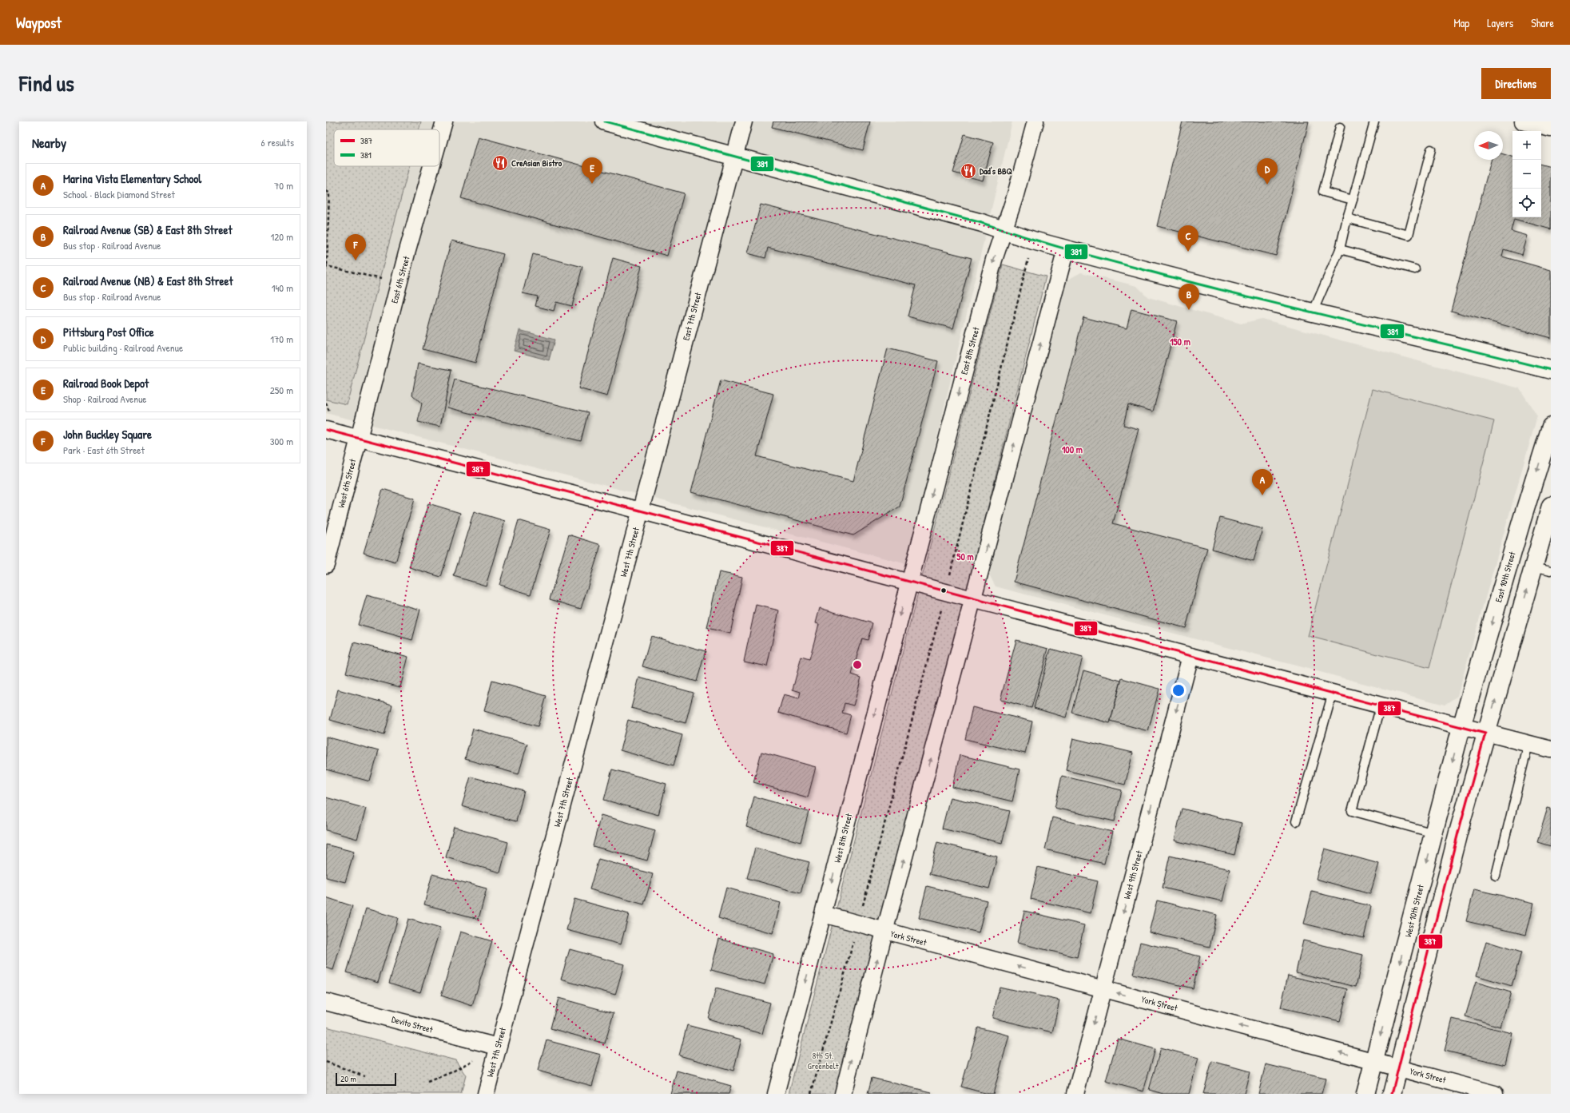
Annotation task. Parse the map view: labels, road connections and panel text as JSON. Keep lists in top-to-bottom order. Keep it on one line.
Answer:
{"streets":{"main road":["East 10th Street","West 10th Street"],"street":["East 6th Street","East 7th Street","East 8th Street","West 6th Street","West 7th Street","West 8th Street","West 9th Street","York Street","Devito Street"]},"crossings":[["East 6th Street","West 6th Street"],["East 7th Street","West 7th Street"],["East 8th Street","West 8th Street"],["West 7th Street","Devito Street"],["East 10th Street","West 10th Street"],["West 8th Street","York Street"],["West 9th Street","York Street"],["West 10th Street","York Street"]],"one_way":["West 9th Street","York Street"],"parks":["8th St. Greenbelt"],"places":{"restaurant":["CreAsian Bistro","Dad's BBQ"]},"lines":["transit line 381","transit line 387"],"legend":["387","381"],"scale_bar":"20 m","north":"left","page":{"header":"Waypost","nav":["Map","Layers","Share"],"title":"Find us","buttons":"Directions","heading":["Nearby","6 results"],"map_buttons":["+","−"],"pins":["E","D","C","F","B","A"],"list":[{"mark":"A","name":"Marina Vista Elementary School","note":"School · Black Diamond Street","value":"70 m"},{"mark":"B","name":"Railroad Avenue (SB) & East 8th Street","note":"Bus stop · Railroad Avenue","value":"120 m"},{"mark":"C","name":"Railroad Avenue (NB) & East 8th Street","note":"Bus stop · Railroad Avenue","value":"140 m"},{"mark":"D","name":"Pittsburg Post Office","note":"Public building · Railroad Avenue","value":"170 m"},{"mark":"E","name":"Railroad Book Depot","note":"Shop · Railroad Avenue","value":"250 m"},{"mark":"F","name":"John Buckley Square","note":"Park · East 6th Street","value":"300 m"}],"scale":"20 m"},"rings":["150 m","100 m","50 m"]}
